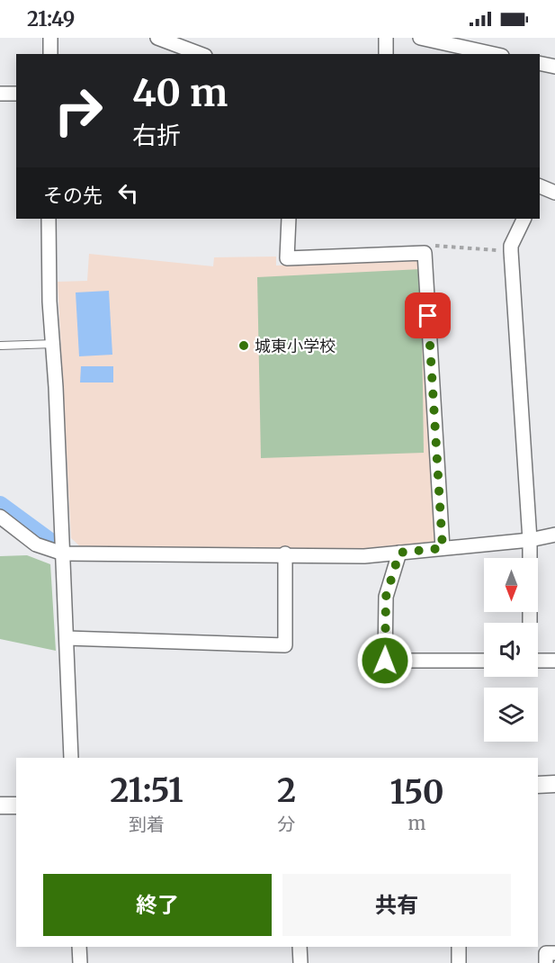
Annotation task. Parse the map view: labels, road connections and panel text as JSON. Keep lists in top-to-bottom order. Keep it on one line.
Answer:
{"places":["城東小学校"],"north":"bottom","page":{"status":"21:49","turn":["40 m","右折"],"then":"その先","eta":["21:51","到着","2","分","150","m"],"buttons":["終了","共有"]}}
